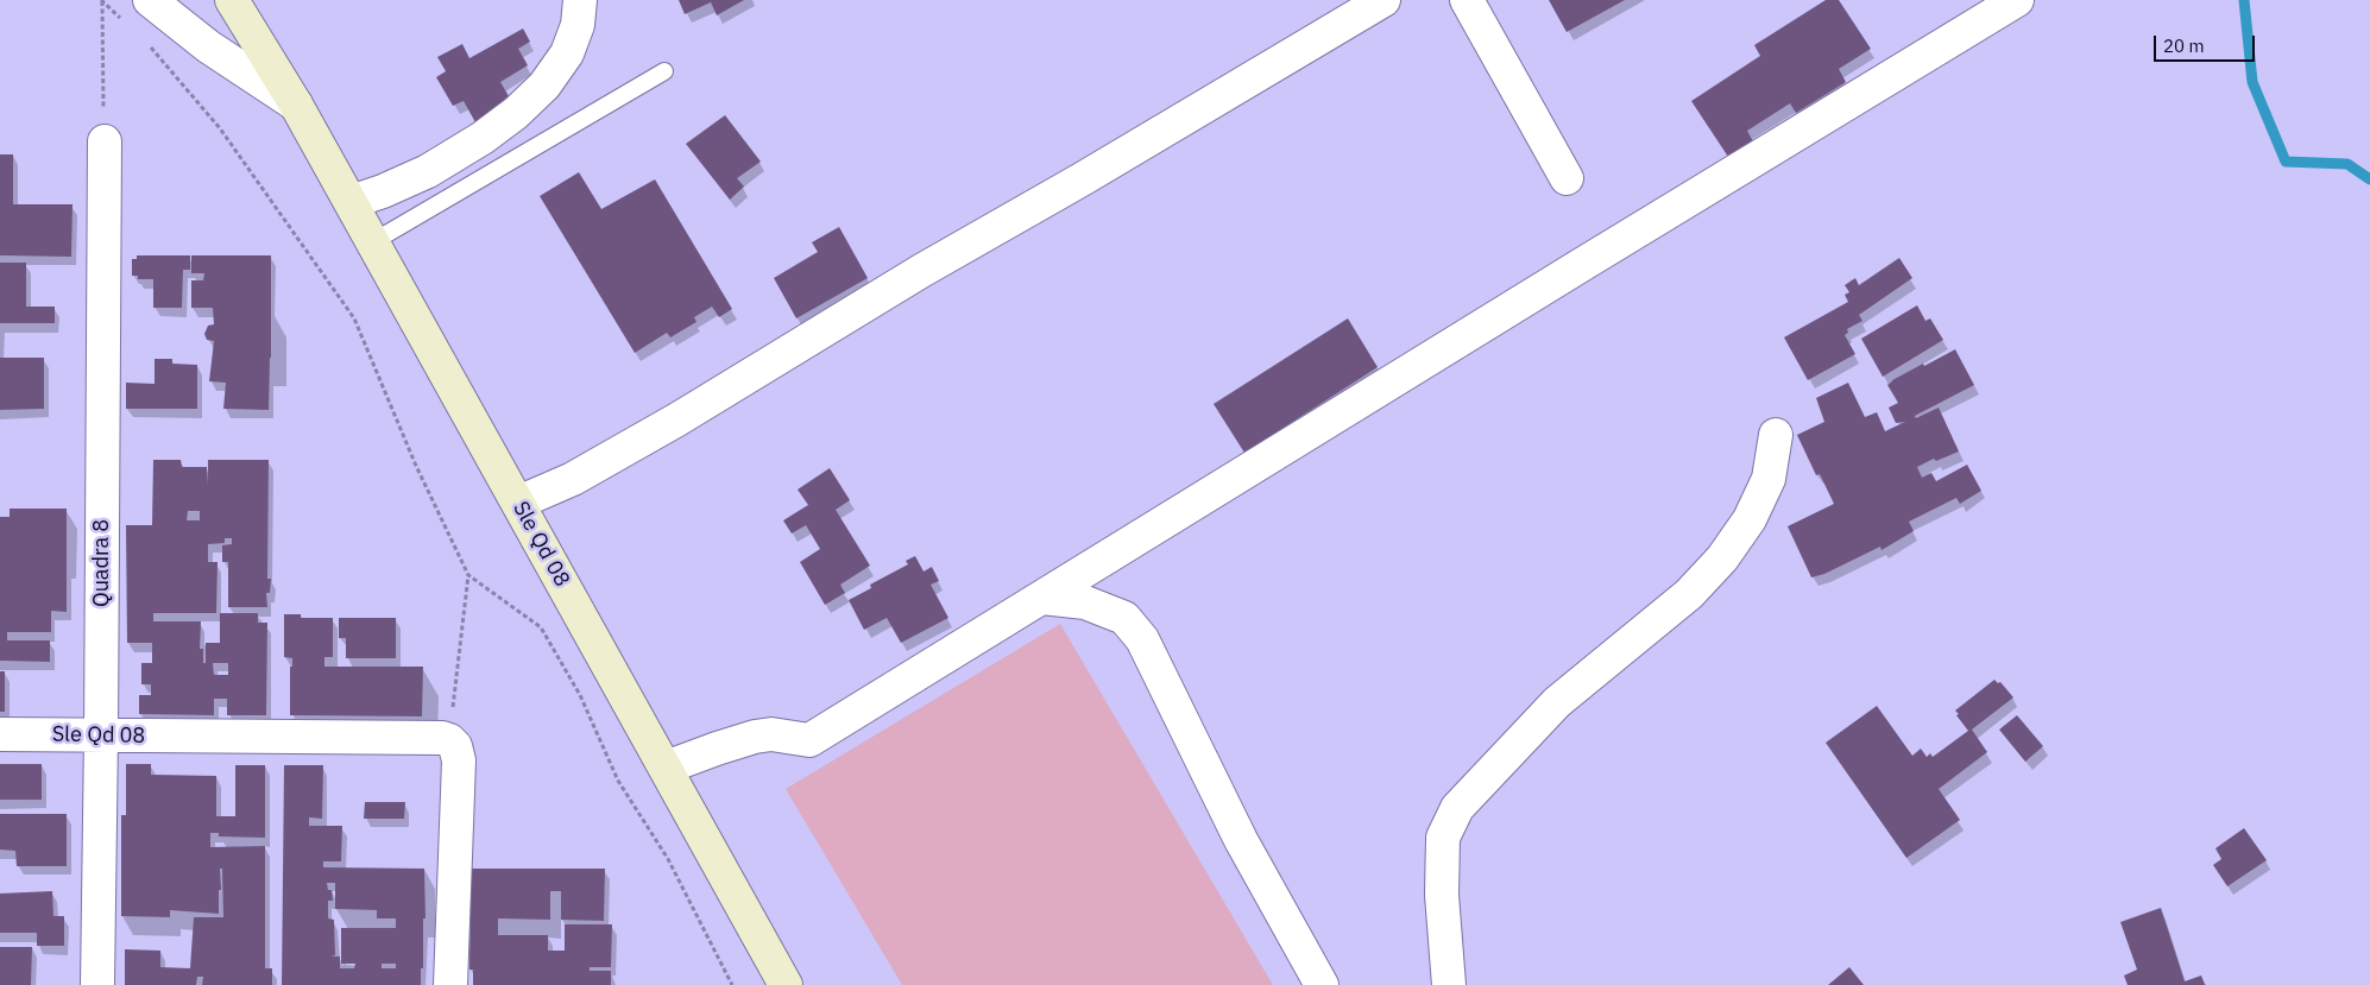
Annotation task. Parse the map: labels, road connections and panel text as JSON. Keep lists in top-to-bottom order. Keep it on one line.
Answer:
{"streets":{"street":["Sle Qd 08","Quadra 8"]},"crossings":[["Sle Qd 08","Quadra 8"]],"scale_bar":"20 m"}
